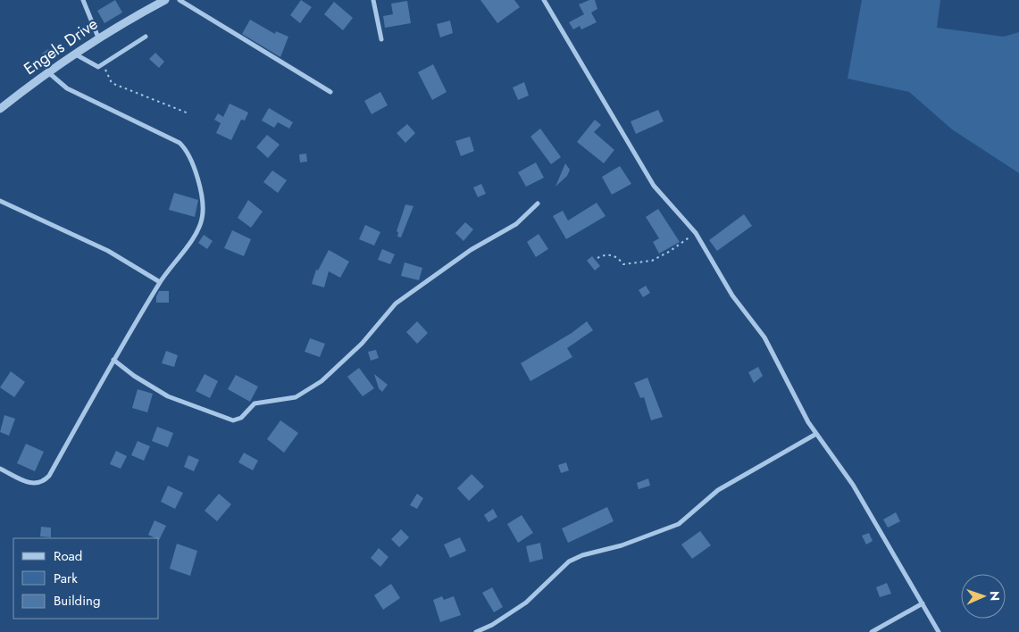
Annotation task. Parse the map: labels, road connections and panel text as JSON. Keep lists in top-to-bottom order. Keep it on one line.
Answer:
{"streets":{"street":["Engels Drive"]},"legend":["Road","Park","Building"],"north":"right"}
